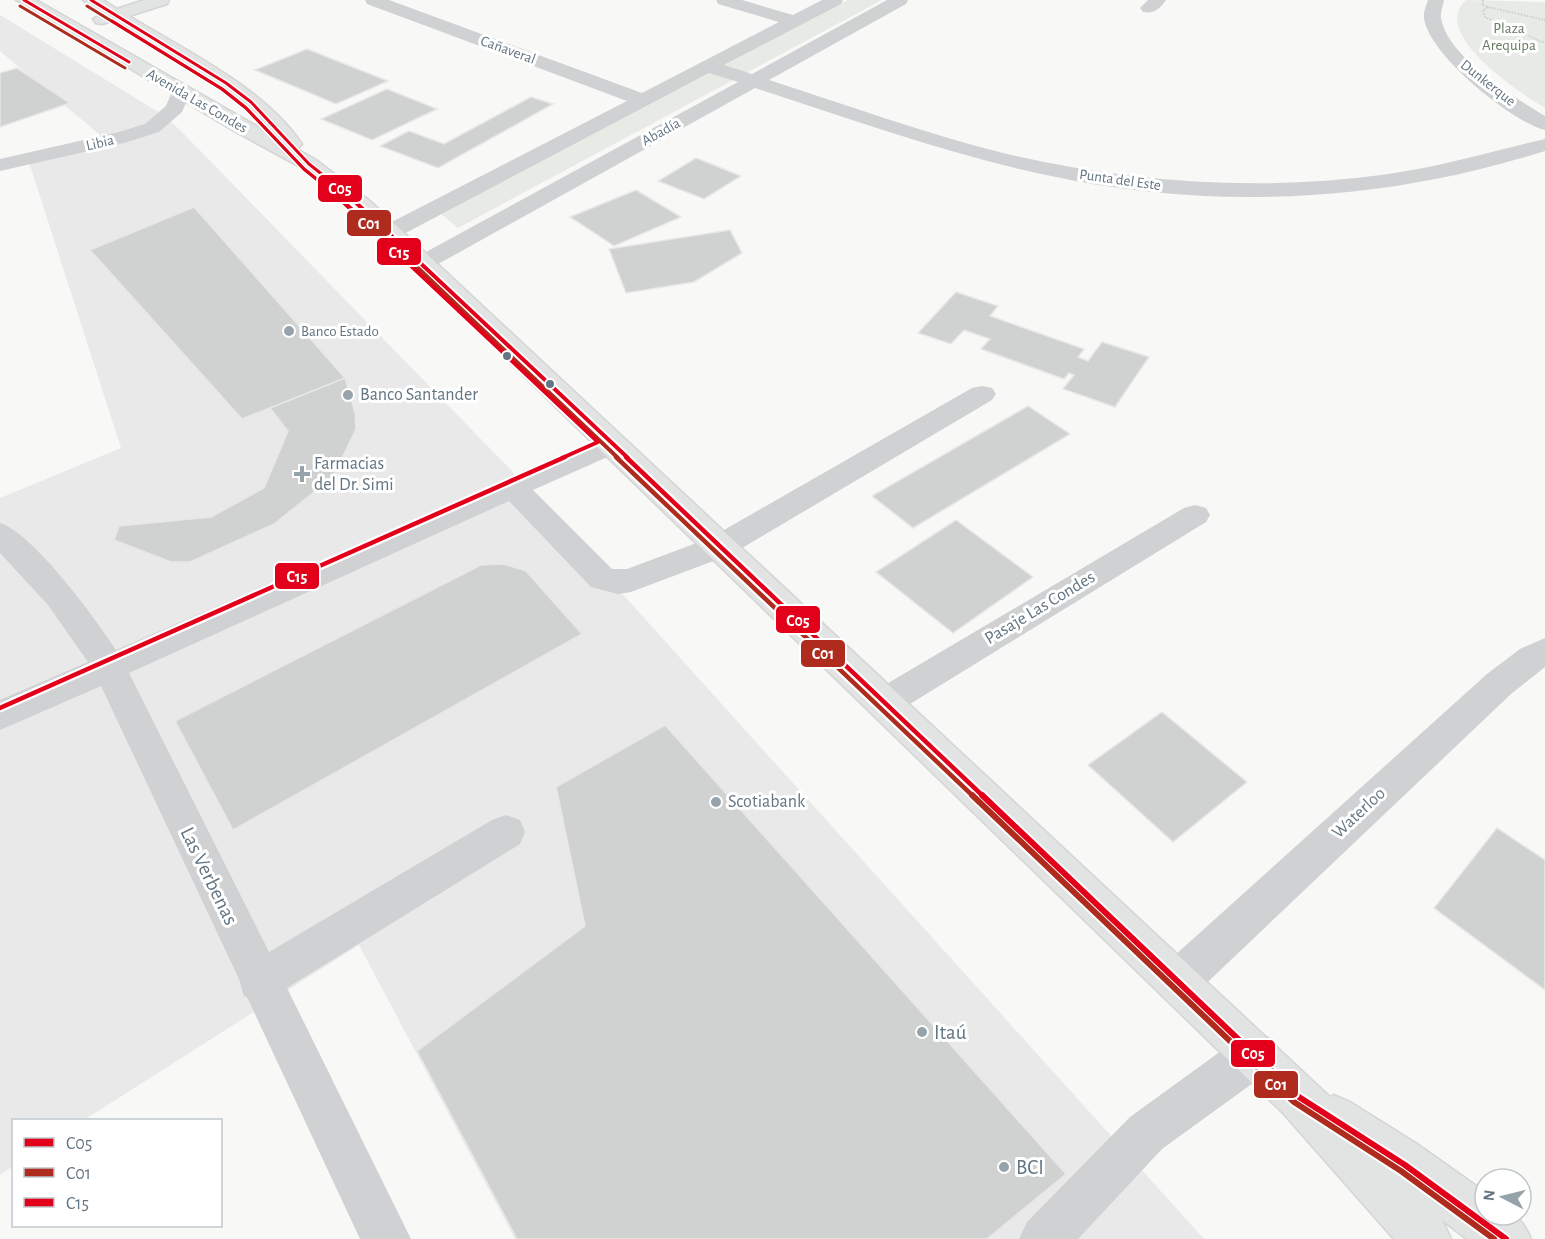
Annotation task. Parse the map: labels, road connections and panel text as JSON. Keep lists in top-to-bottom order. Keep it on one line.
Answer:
{"streets":{"main road":["Avenida Las Condes"],"street":["Cañaveral","Dunkerque","Abadía","Libia","Punta del Este","Pasaje Las Condes","Waterloo","Las Verbenas"]},"crossings":[["Avenida Las Condes","Abadía"],["Avenida Las Condes","Libia"],["Avenida Las Condes","Pasaje Las Condes"],["Avenida Las Condes","Waterloo"],["Abadía","Punta del Este"]],"parks":["Plaza Arequipa"],"places":{"other":["Banco Estado","Banco Santander","Scotiabank","Itaú","BCI"],"health":["Farmacias del Dr. Simi"]},"lines":["transit line C05","transit line C01","transit line C15"],"legend":["C05","C01","C15"],"north":"left"}
